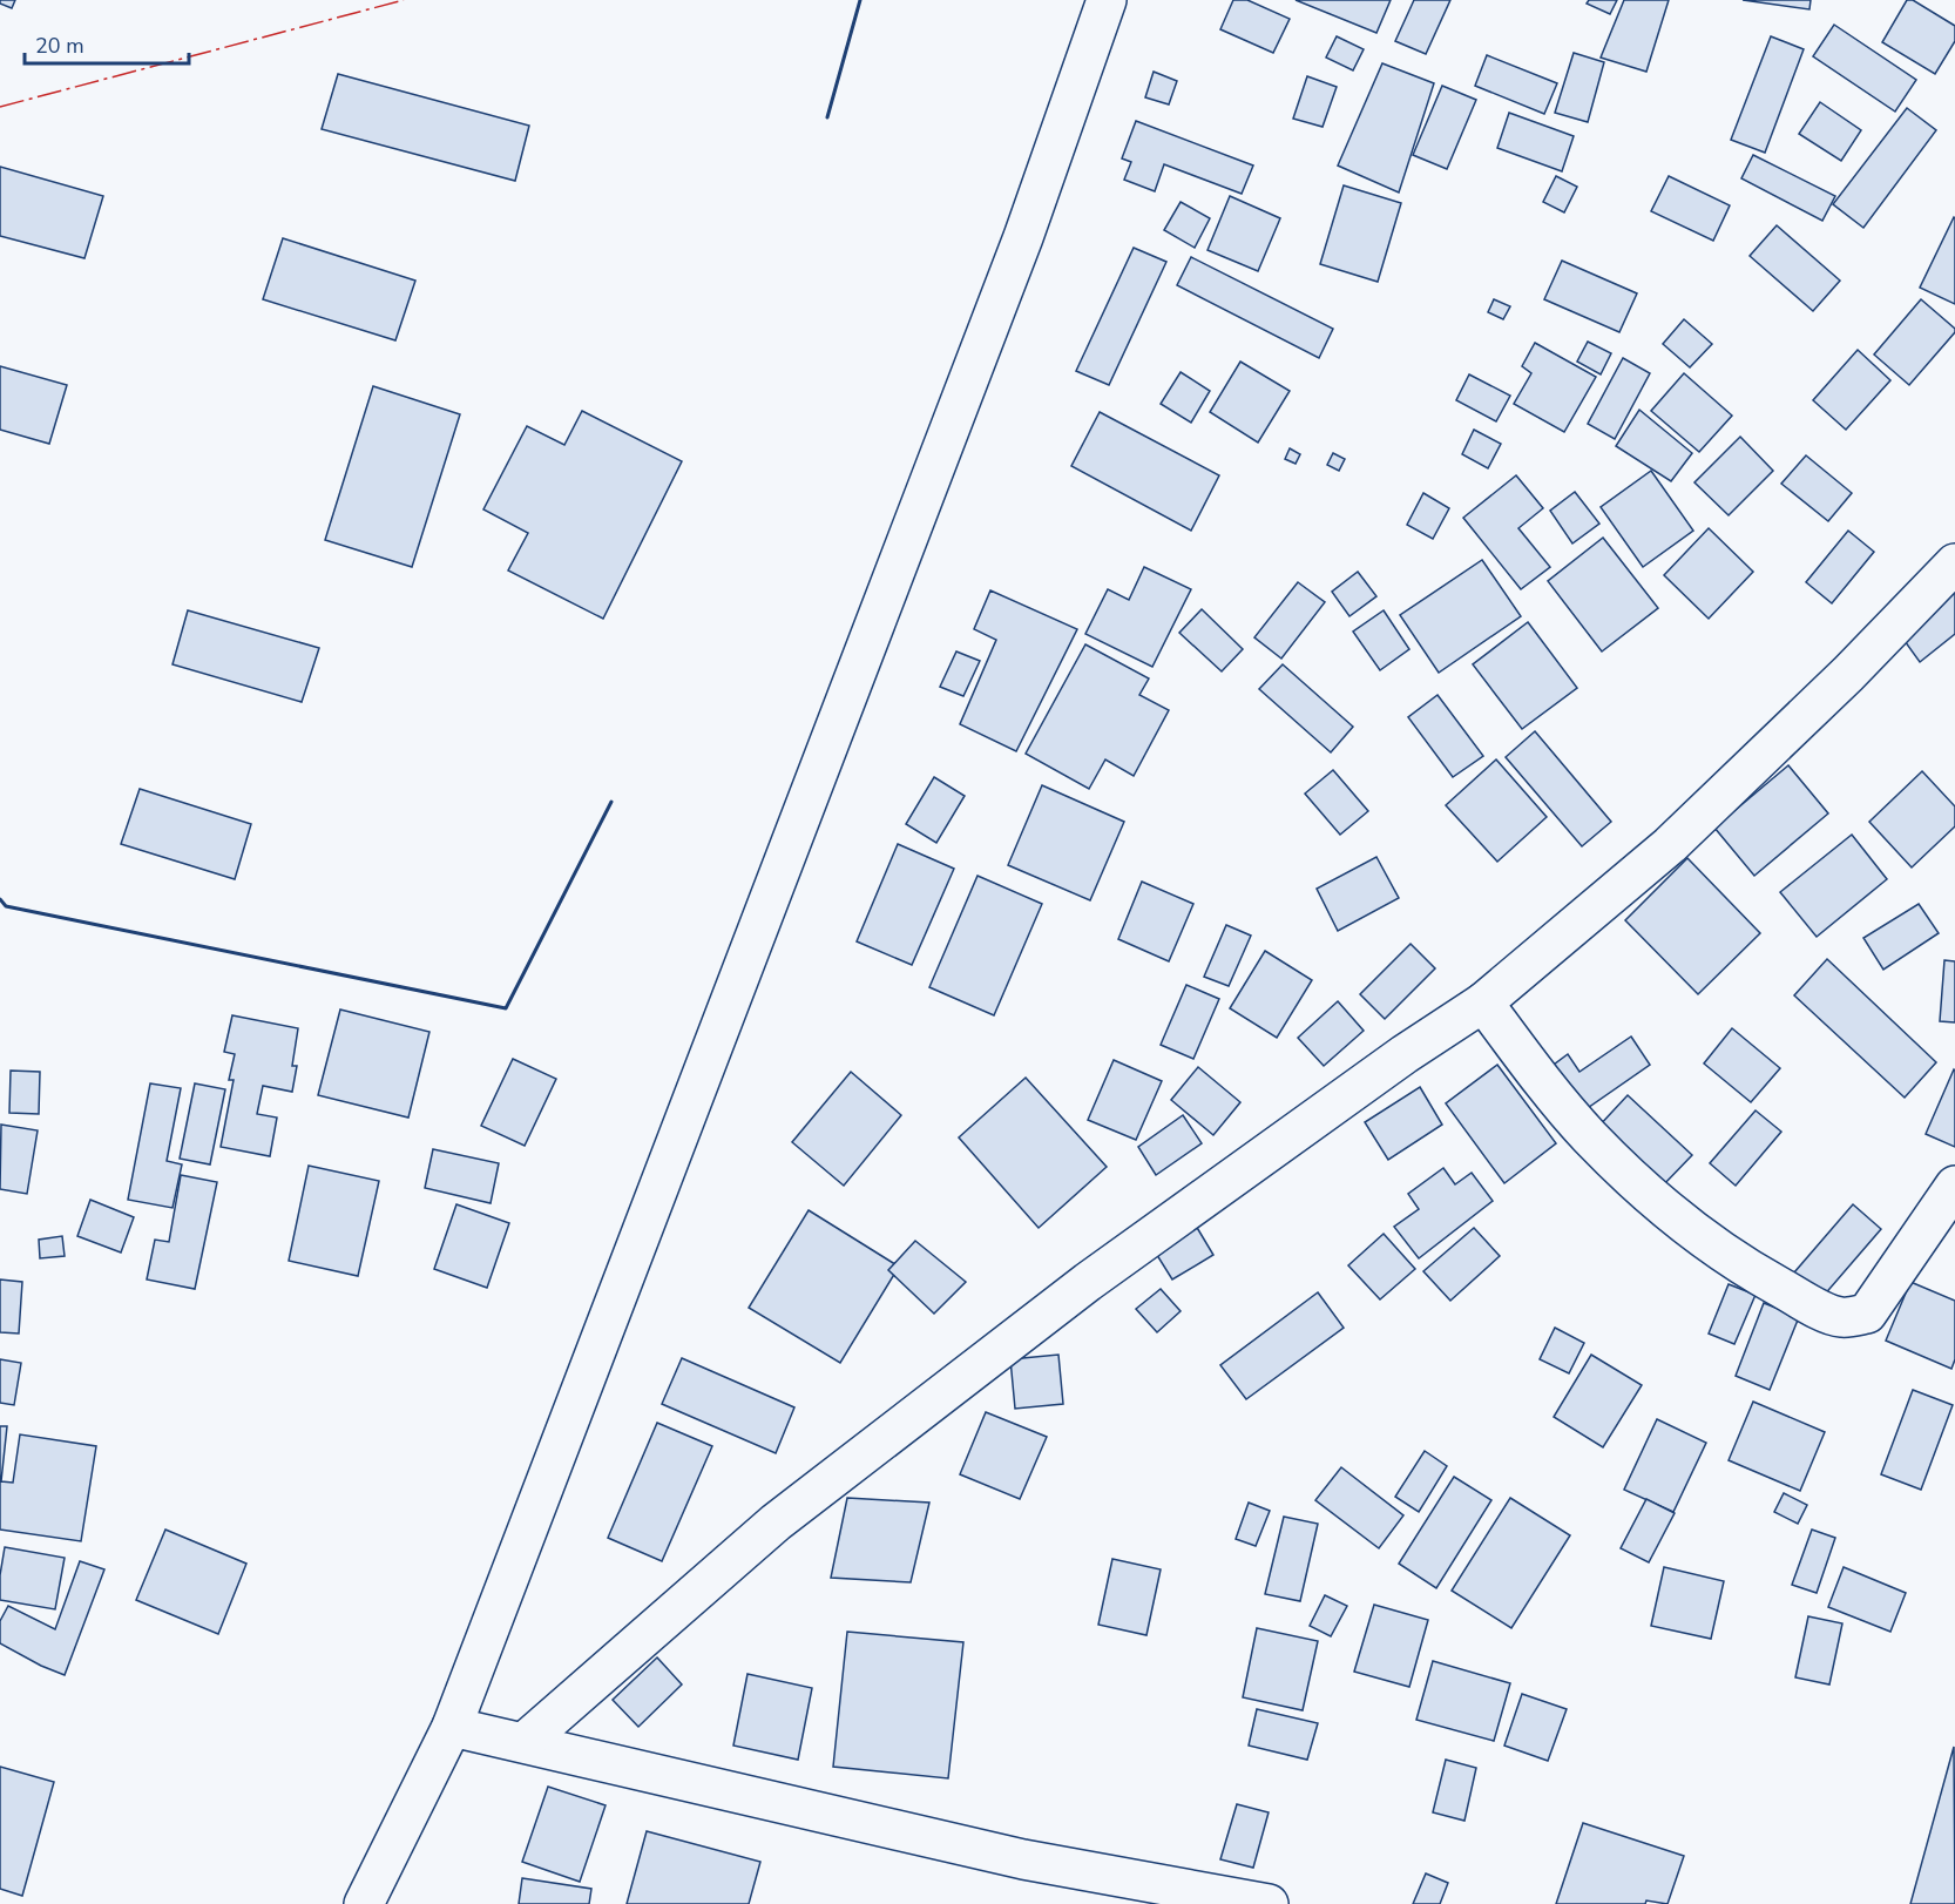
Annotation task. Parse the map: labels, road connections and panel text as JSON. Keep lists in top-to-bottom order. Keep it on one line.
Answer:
{"scale_bar":"20 m"}
